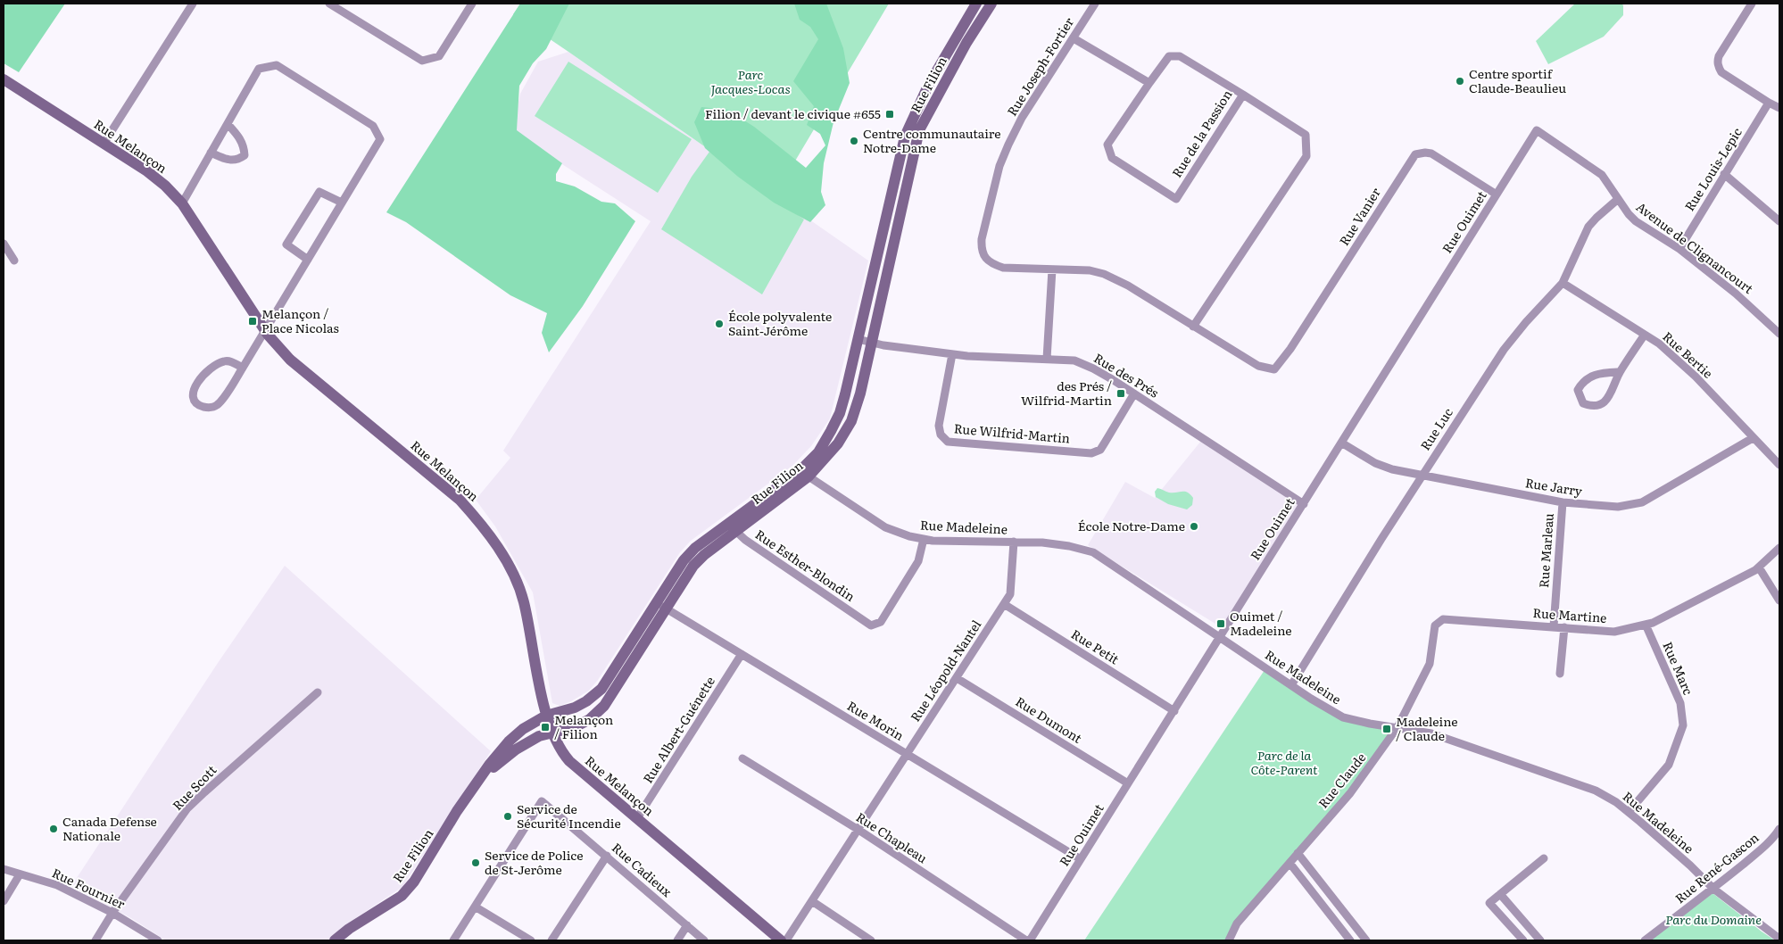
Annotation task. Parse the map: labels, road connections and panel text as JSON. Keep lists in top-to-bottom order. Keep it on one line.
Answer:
{"streets":{"street":["Rue Joseph-Fortier","Rue Filion","Rue de la Passion","Rue Melançon","Rue Louis-Lepic","Rue Vanier","Rue Ouimet","Avenue de Clignancourt","Rue Bertie","Rue des Prés","Rue Luc","Rue Wilfrid-Martin","Rue Jarry","Rue Madeleine","Rue Marleau","Rue Esther-Blondin","Rue Martine","Rue Petit","Rue Marc","Rue Léopold-Nantel","Rue Dumont","Rue Morin","Rue Albert-Guénette","Rue Claude","Rue Scott","Rue Chapleau","Rue René-Gascon","Rue Cadieux","Rue Fournier"]},"crossings":[["Rue Joseph-Fortier","Rue Vanier"],["Rue Filion","Rue Melançon"],["Rue Filion","Rue des Prés"],["Rue Filion","Rue Madeleine"],["Rue Filion","Rue Esther-Blondin"],["Rue Filion","Rue Morin"],["Rue Melançon","Rue Albert-Guénette"],["Rue Louis-Lepic","Avenue de Clignancourt"],["Rue Vanier","Rue Ouimet"],["Rue Ouimet","Avenue de Clignancourt"],["Rue Ouimet","Rue des Prés"],["Rue Ouimet","Rue Jarry"],["Rue Ouimet","Rue Madeleine"],["Rue Ouimet","Rue Petit"],["Rue Ouimet","Rue Dumont"],["Rue Ouimet","Rue Morin"],["Avenue de Clignancourt","Rue Luc"],["Rue Bertie","Rue Luc"],["Rue Bertie","Rue Jarry"],["Rue des Prés","Rue Wilfrid-Martin"],["Rue Luc","Rue Jarry"],["Rue Luc","Rue Madeleine"],["Rue Jarry","Rue Marleau"],["Rue Madeleine","Rue Esther-Blondin"],["Rue Madeleine","Rue Marc"],["Rue Madeleine","Rue Léopold-Nantel"],["Rue Madeleine","Rue Claude"],["Rue Madeleine","Rue René-Gascon"],["Rue Marleau","Rue Martine"],["Rue Martine","Rue Marc"],["Rue Martine","Rue Claude"],["Rue Petit","Rue Léopold-Nantel"],["Rue Léopold-Nantel","Rue Dumont"],["Rue Léopold-Nantel","Rue Morin"],["Rue Léopold-Nantel","Rue Chapleau"],["Rue Morin","Rue Albert-Guénette"],["Rue Scott","Rue Fournier"]],"parks":["Parc Jacques-Locas","Parc de la Côte-Parent","Parc du Domaine"],"places":{"other":["Centre sportif Claude-Beaulieu","Centre communautaire Notre-Dame","École polyvalente Saint-Jérôme","École Notre-Dame","Service de Sécurité Incendie","Canada Defense Nationale","Service de Police de St-Jerôme"],"transit":["Filion / devant le civique #655","Melançon / Place Nicolas","des Prés / Wilfrid-Martin","Ouimet / Madeleine","Melançon / Filion","Madeleine / Claude"]}}
